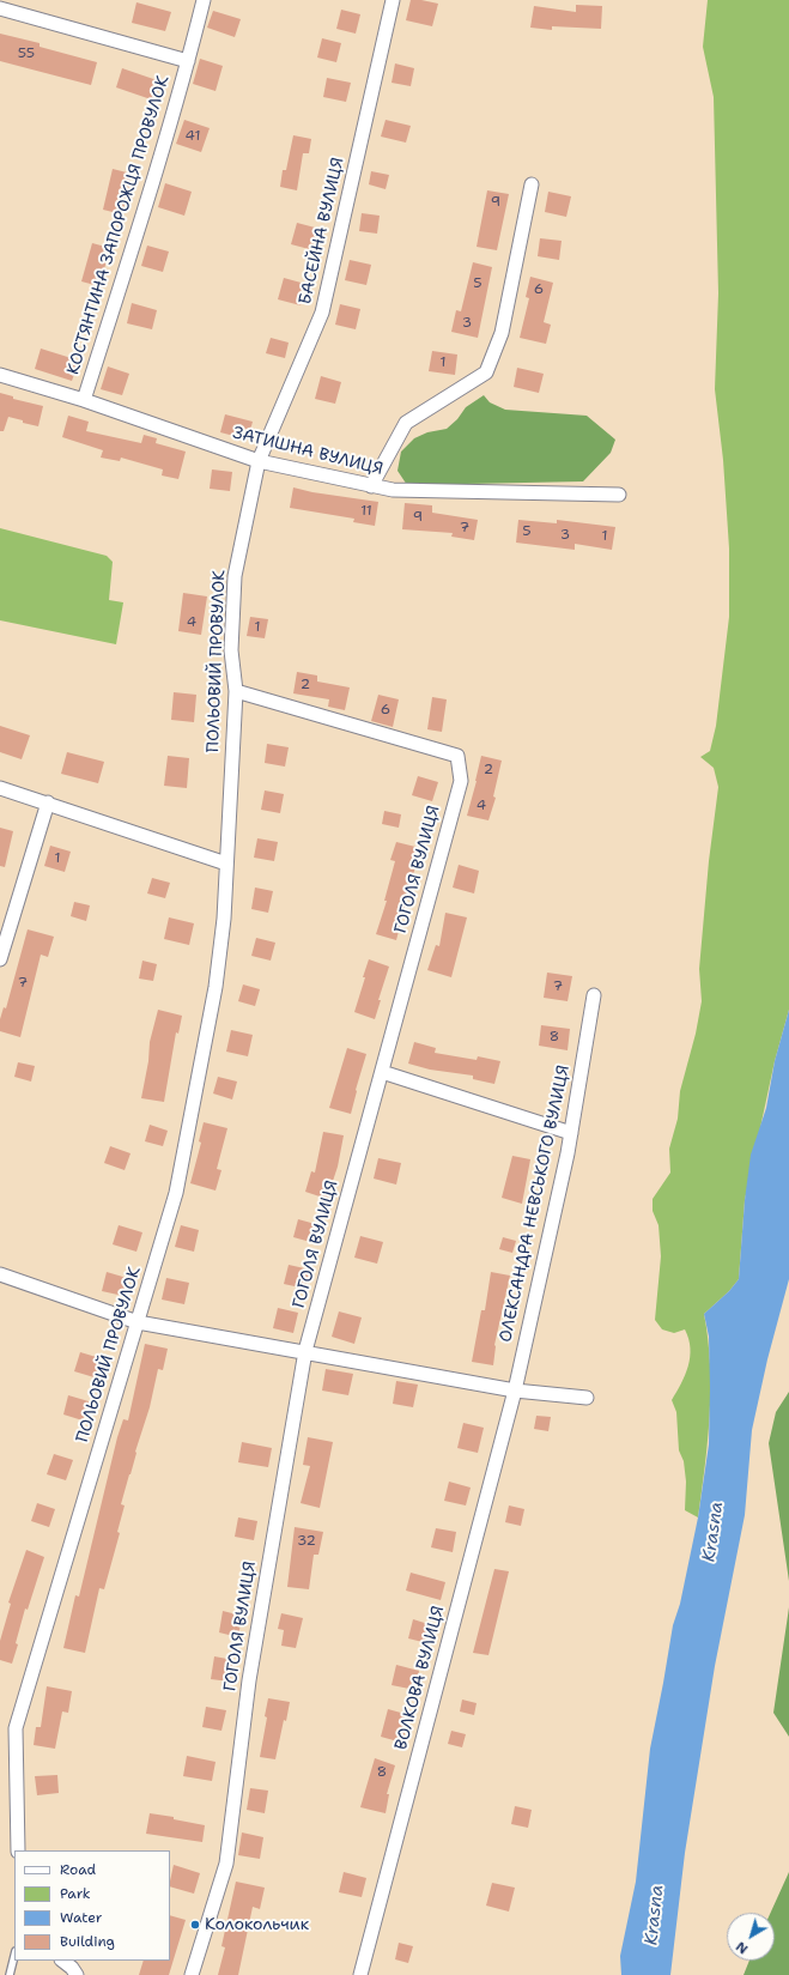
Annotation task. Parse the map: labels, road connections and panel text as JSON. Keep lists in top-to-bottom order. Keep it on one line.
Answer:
{"streets":{"street":["КОСТЯНТИНА ЗАПОРОЖЦЯ ПРОВУЛОК","БАСЕЙНА ВУЛИЦЯ","ЗАТИШНА ВУЛИЦЯ","ПОЛЬОВИЙ ПРОВУЛОК","ГОГОЛЯ ВУЛИЦЯ","ОЛЕКСАНДРА НЕВСЬКОГО ВУЛИЦЯ","ВОЛКОВА ВУЛИЦЯ"]},"crossings":[["КОСТЯНТИНА ЗАПОРОЖЦЯ ПРОВУЛОК","ЗАТИШНА ВУЛИЦЯ"],["БАСЕЙНА ВУЛИЦЯ","ЗАТИШНА ВУЛИЦЯ"],["БАСЕЙНА ВУЛИЦЯ","ПОЛЬОВИЙ ПРОВУЛОК"],["ЗАТИШНА ВУЛИЦЯ","ПОЛЬОВИЙ ПРОВУЛОК"],["ПОЛЬОВИЙ ПРОВУЛОК","ГОГОЛЯ ВУЛИЦЯ"],["ОЛЕКСАНДРА НЕВСЬКОГО ВУЛИЦЯ","ВОЛКОВА ВУЛИЦЯ"]],"water":["Krasna"],"places":["Колокольчик"],"house_numbers":["55","41","9","5","6","3","1","11","9","7","5","3","1","4","1","2","6","2","4","1","7","7","8","32","8"],"legend":["Road","Park","Water","Building"],"north":"bottom left"}
